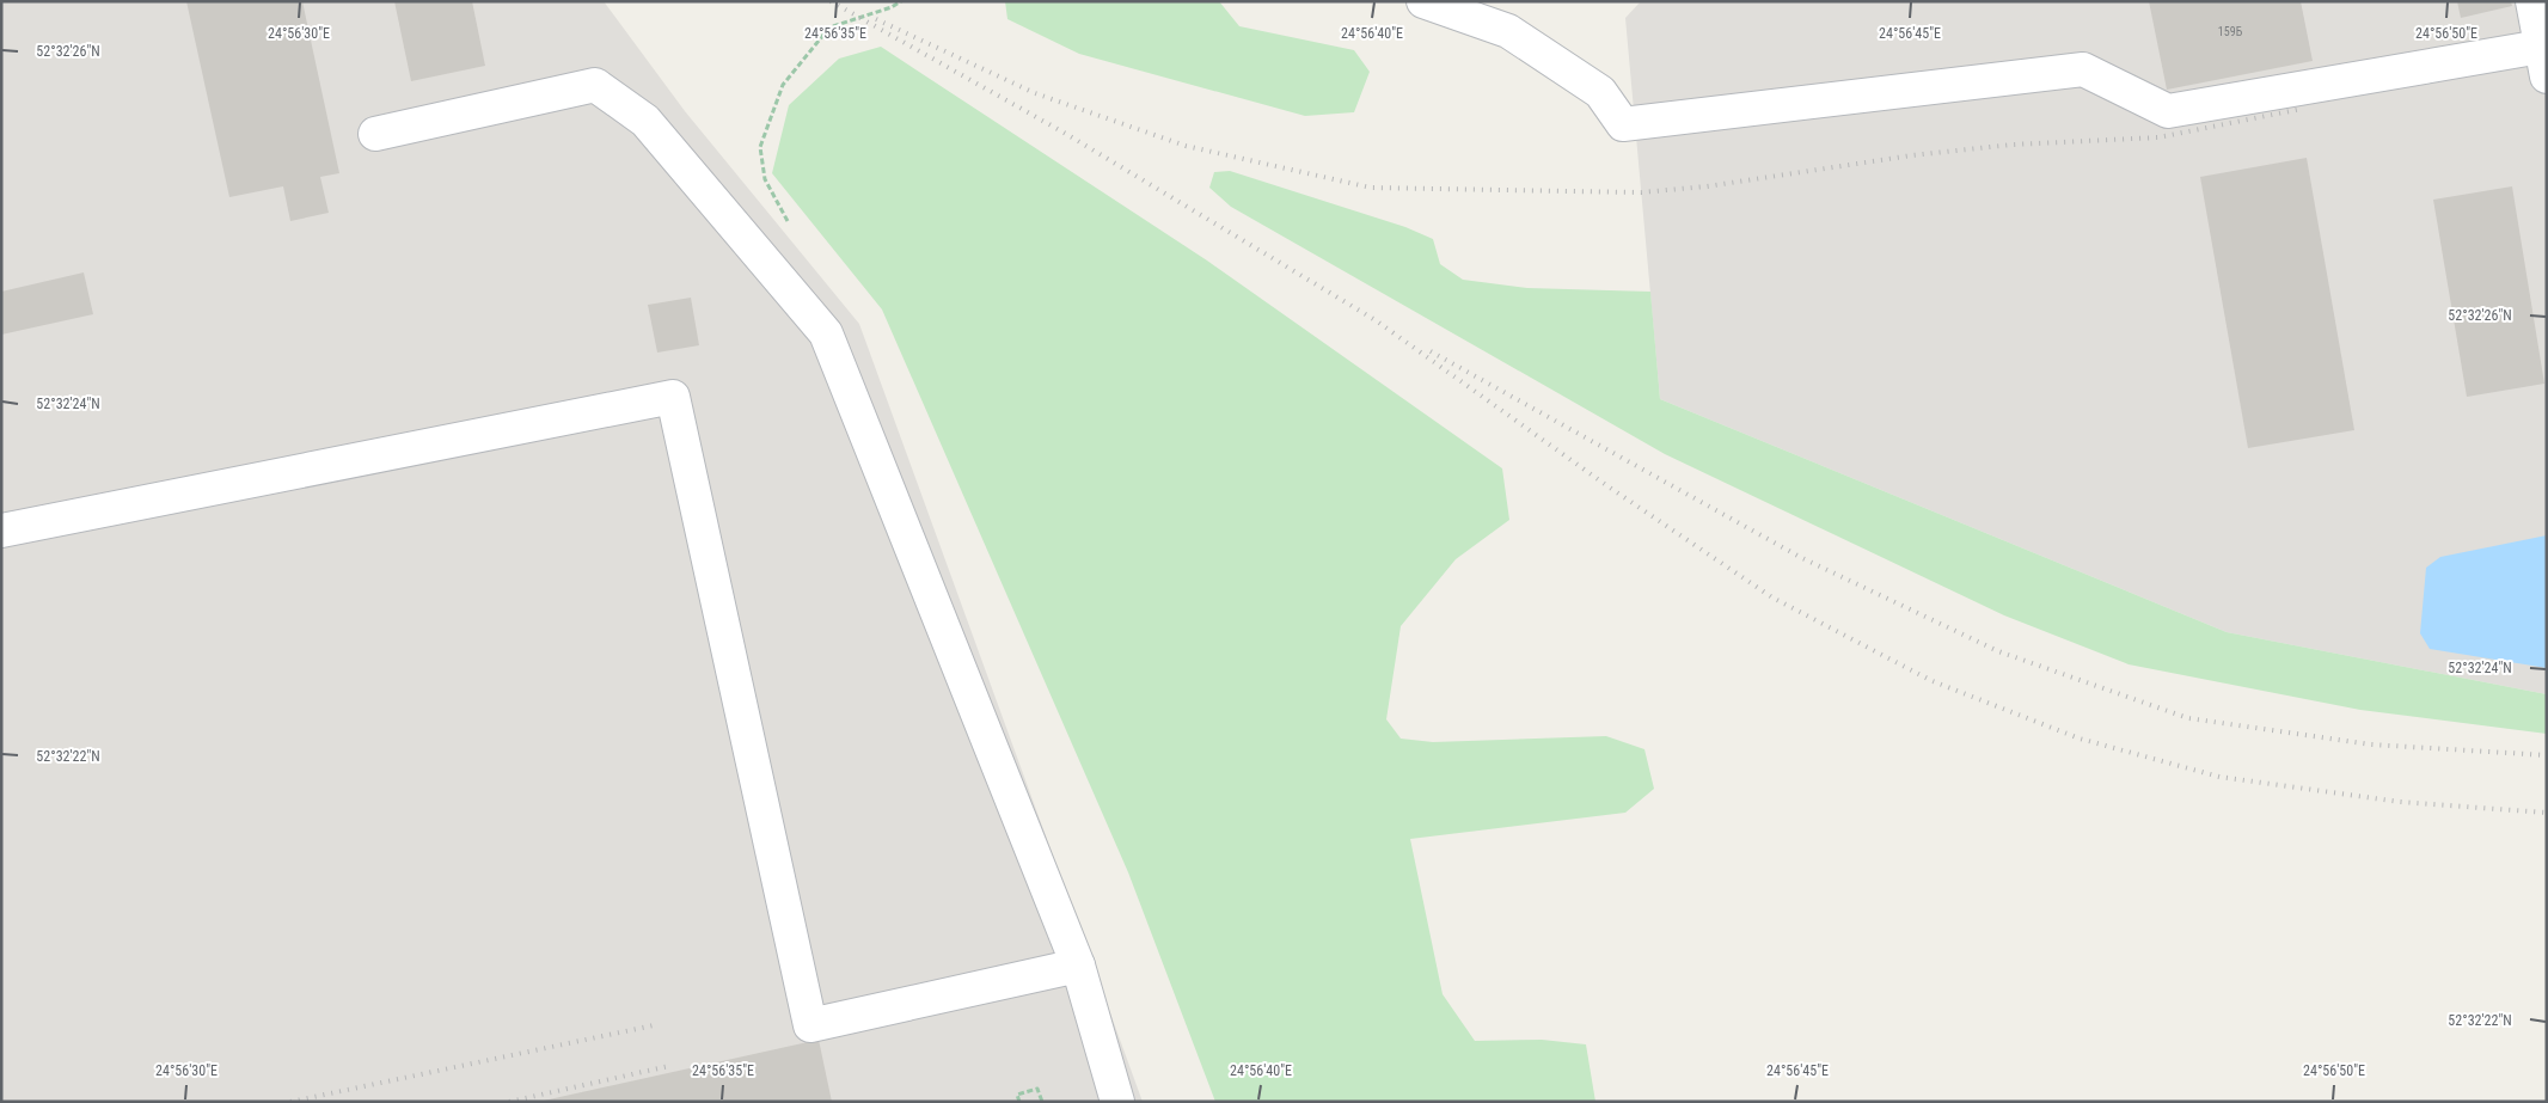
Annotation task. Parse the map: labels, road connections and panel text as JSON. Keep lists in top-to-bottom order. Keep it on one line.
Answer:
{"house_numbers":["159Б"],"coordinates":["24°56'30\"E","24°56'35\"E","24°56'40\"E","24°56'45\"E","24°56'50\"E","52°32'26\"N","52°32'24\"N","52°32'22\"N"]}
